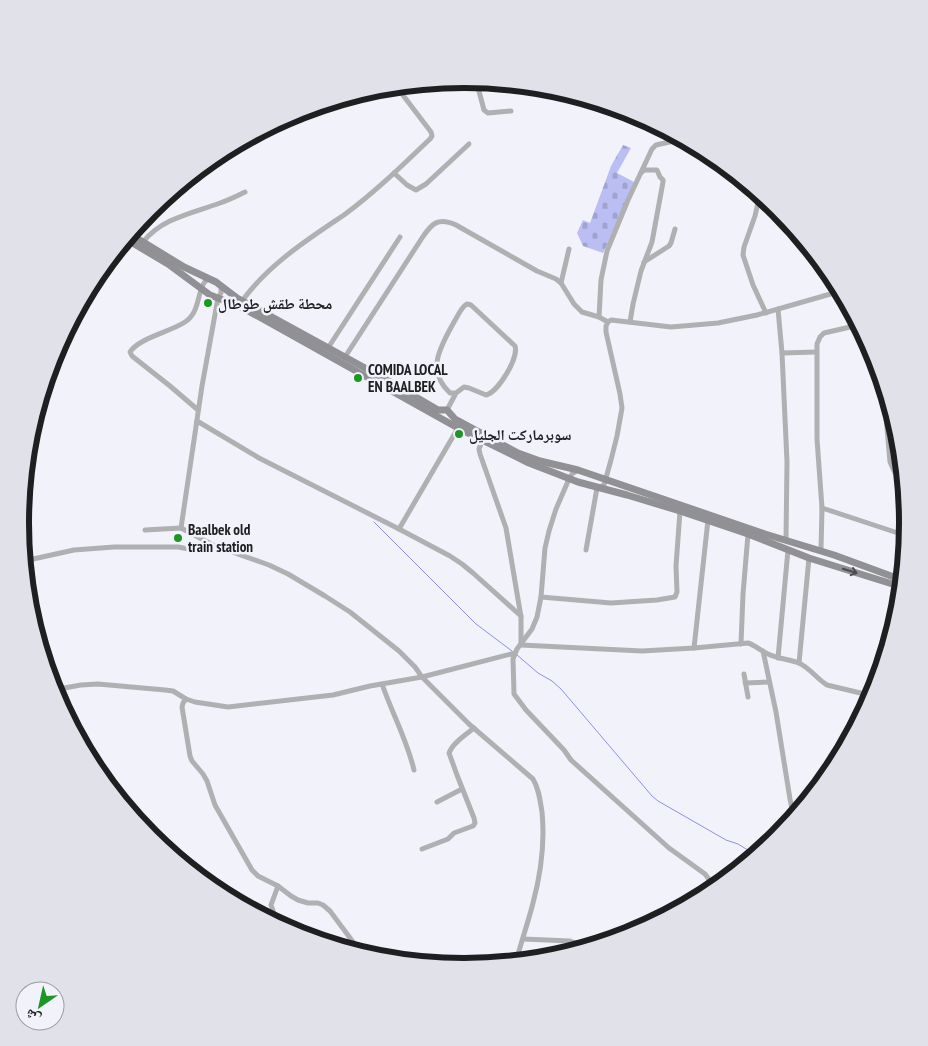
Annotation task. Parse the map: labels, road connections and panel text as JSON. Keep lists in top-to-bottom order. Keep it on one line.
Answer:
{"places":["محطة طقش طوطال","COMIDA LOCAL EN BAALBEK","سوبرماركت الجليل","Baalbek old train station"],"north":"bottom left"}
